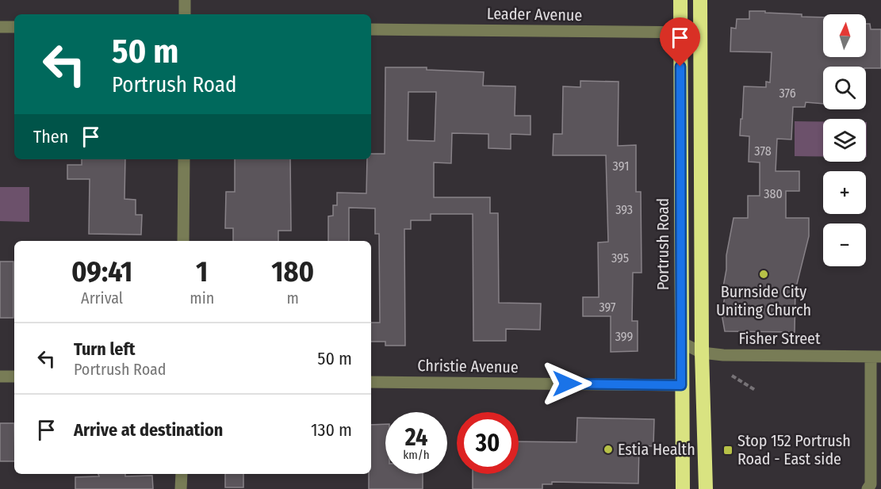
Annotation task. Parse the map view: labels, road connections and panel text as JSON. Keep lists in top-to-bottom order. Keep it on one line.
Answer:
{"streets":{"highway":["Portrush Road"],"street":["Leader Avenue","Fisher Street","Christie Avenue"]},"crossings":[["Leader Avenue","Portrush Road"],["Portrush Road","Fisher Street"],["Portrush Road","Christie Avenue"]],"places":{"other":["Burnside City Uniting Church","Estia Health"],"transit":["Stop 152 Portrush Road - East side"]},"house_numbers":["376","378","391","380","393","395","397","399"],"north":"top","page":{"map_buttons":["+","−"],"turn":["50 m","Portrush Road"],"then":"Then","eta":["09:41","Arrival","1","min","180","m"],"list":[{"name":"Turn left","note":"Portrush Road","value":"50 m"},{"name":"Arrive at destination","value":"130 m"}],"speed":"24 km/h","limit":"30"}}
